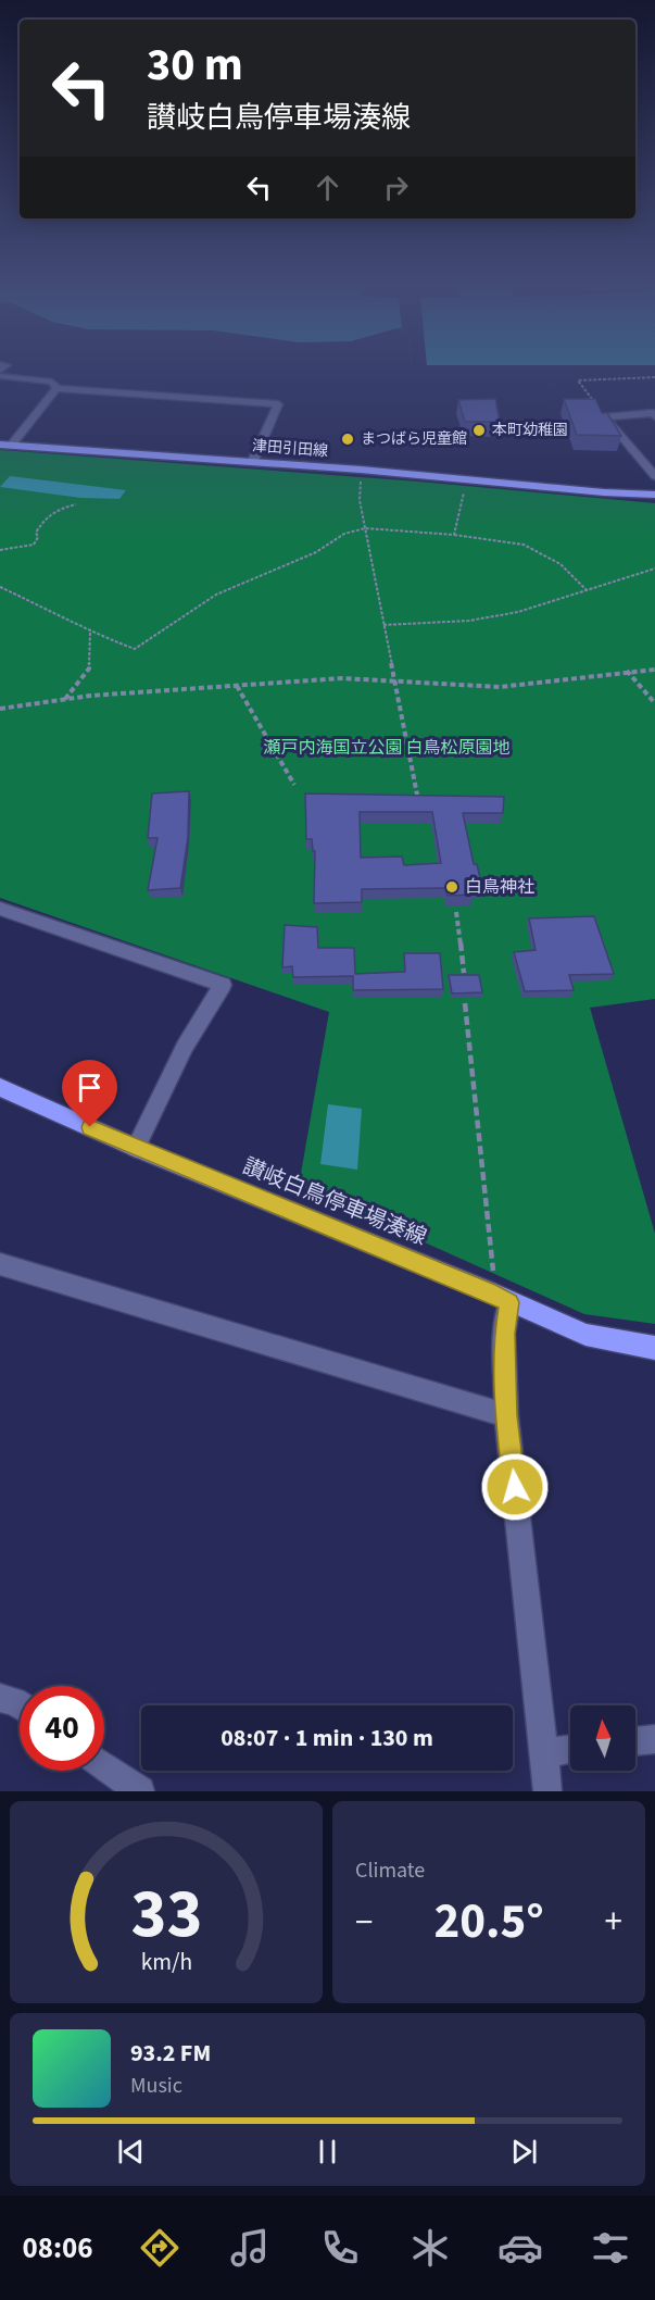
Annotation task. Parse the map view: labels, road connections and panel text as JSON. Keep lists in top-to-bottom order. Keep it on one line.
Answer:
{"streets":{"main road":["津田引田線","讃岐白鳥停車場湊線"]},"parks":["瀬戸内海国立公園 白鳥松原園地"],"places":["本町幼稚園","まつばら児童館","白鳥神社"],"north":"top","page":{"turn":["30 m","讃岐白鳥停車場湊線"],"limit":"40","trip":"08:07 · 1 min · 130 m","tile":"Climate","heat":["−","20.5°","+"],"song":["93.2 FM","Music"],"tabs":"08:06","gauge":["33","km/h"]}}
